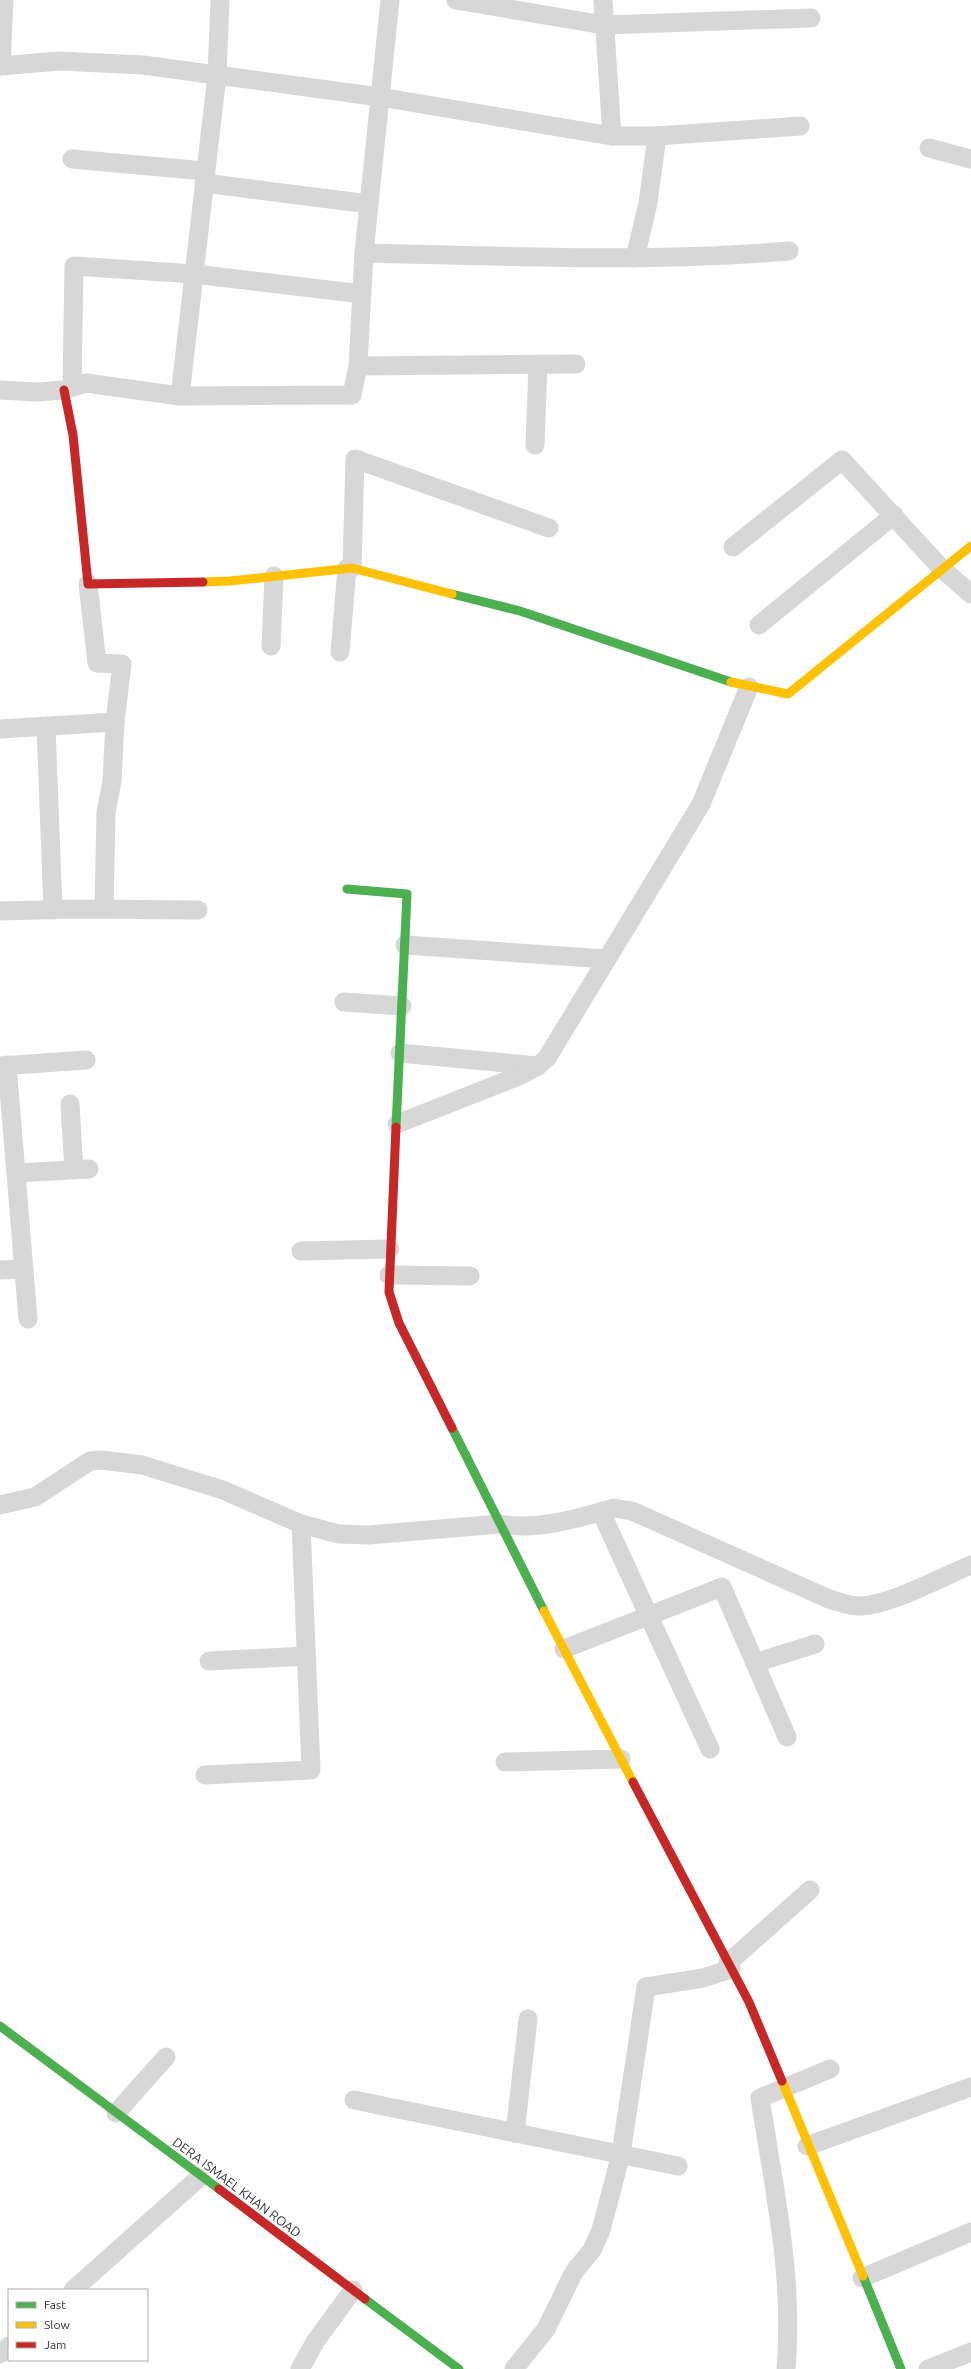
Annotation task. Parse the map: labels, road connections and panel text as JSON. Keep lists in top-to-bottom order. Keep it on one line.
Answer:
{"streets":{"main road":["DERA ISMAEL KHAN ROAD"]},"legend":["Fast","Slow","Jam"]}
